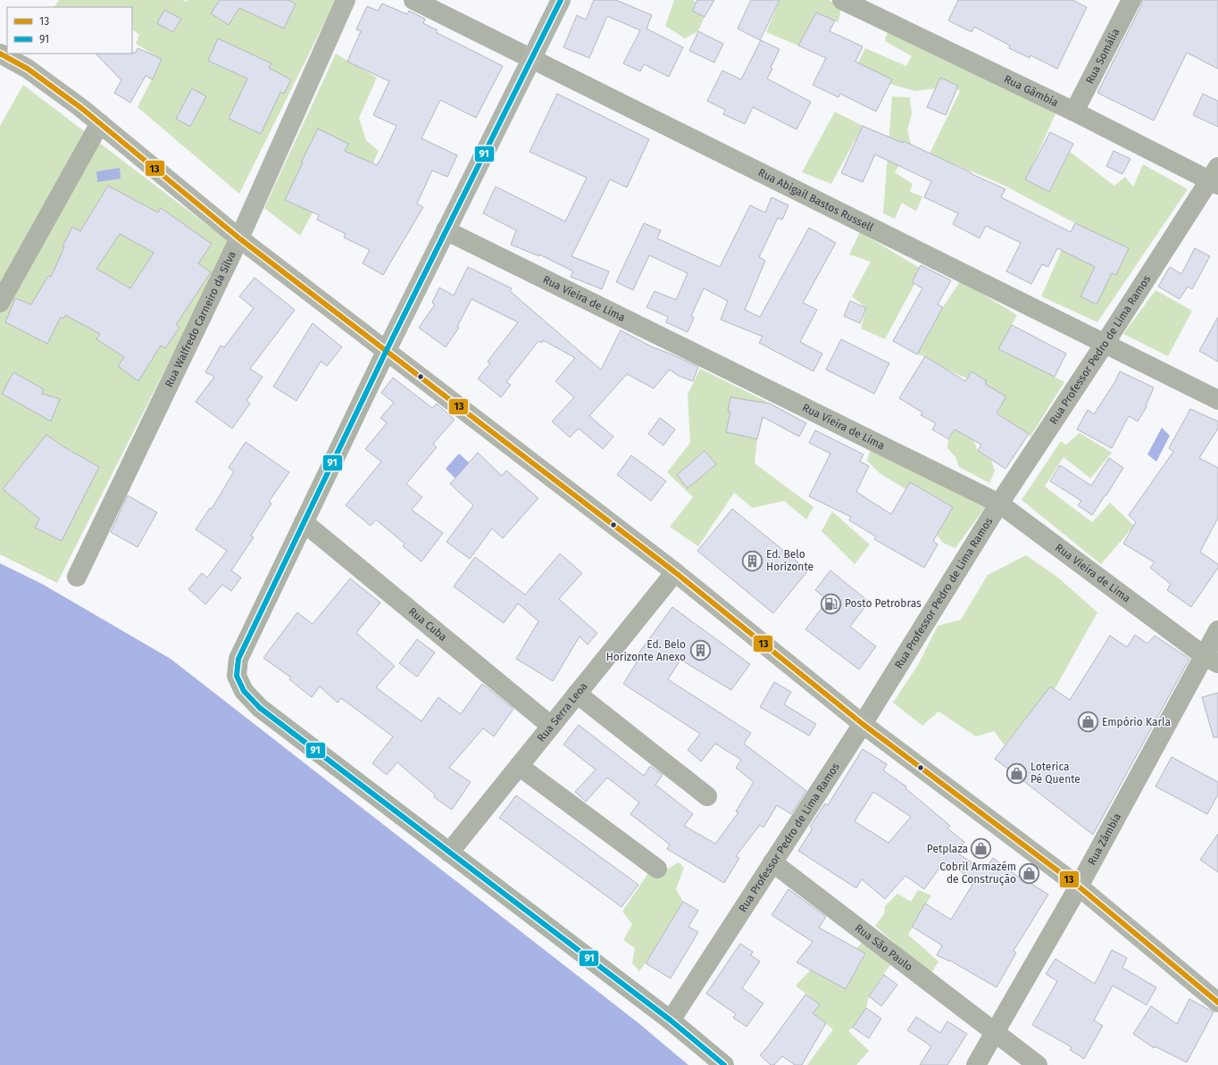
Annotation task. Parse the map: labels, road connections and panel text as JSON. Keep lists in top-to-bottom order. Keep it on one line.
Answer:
{"streets":{"main road":["Rua Walfredo Carneiro da Silva"],"street":["Rua Somália","Rua Gâmbia","Rua Abigail Bastos Russell","Rua Vieira de Lima","Rua Professor Pedro de Lima Ramos","Rua Cuba","Rua Serra Leoa","Rua Zâmbia","Rua São Paulo"]},"crossings":[["Rua Somália","Rua Gâmbia"],["Rua Gâmbia","Rua Professor Pedro de Lima Ramos"],["Rua Abigail Bastos Russell","Rua Professor Pedro de Lima Ramos"],["Rua Vieira de Lima","Rua Professor Pedro de Lima Ramos"],["Rua Vieira de Lima","Rua Zâmbia"],["Rua Professor Pedro de Lima Ramos","Rua São Paulo"],["Rua Cuba","Rua Serra Leoa"],["Rua Zâmbia","Rua São Paulo"]],"places":{"building":["Ed. Belo Horizonte","Ed. Belo Horizonte Anexo"],"fuel station":["Posto Petrobras"],"shop":["Empório Karla","Loterica Pé Quente","Petplaza","Cobril Armazém de Construção"]},"lines":["transit line 91","transit line 13"],"legend":["13","91"]}
